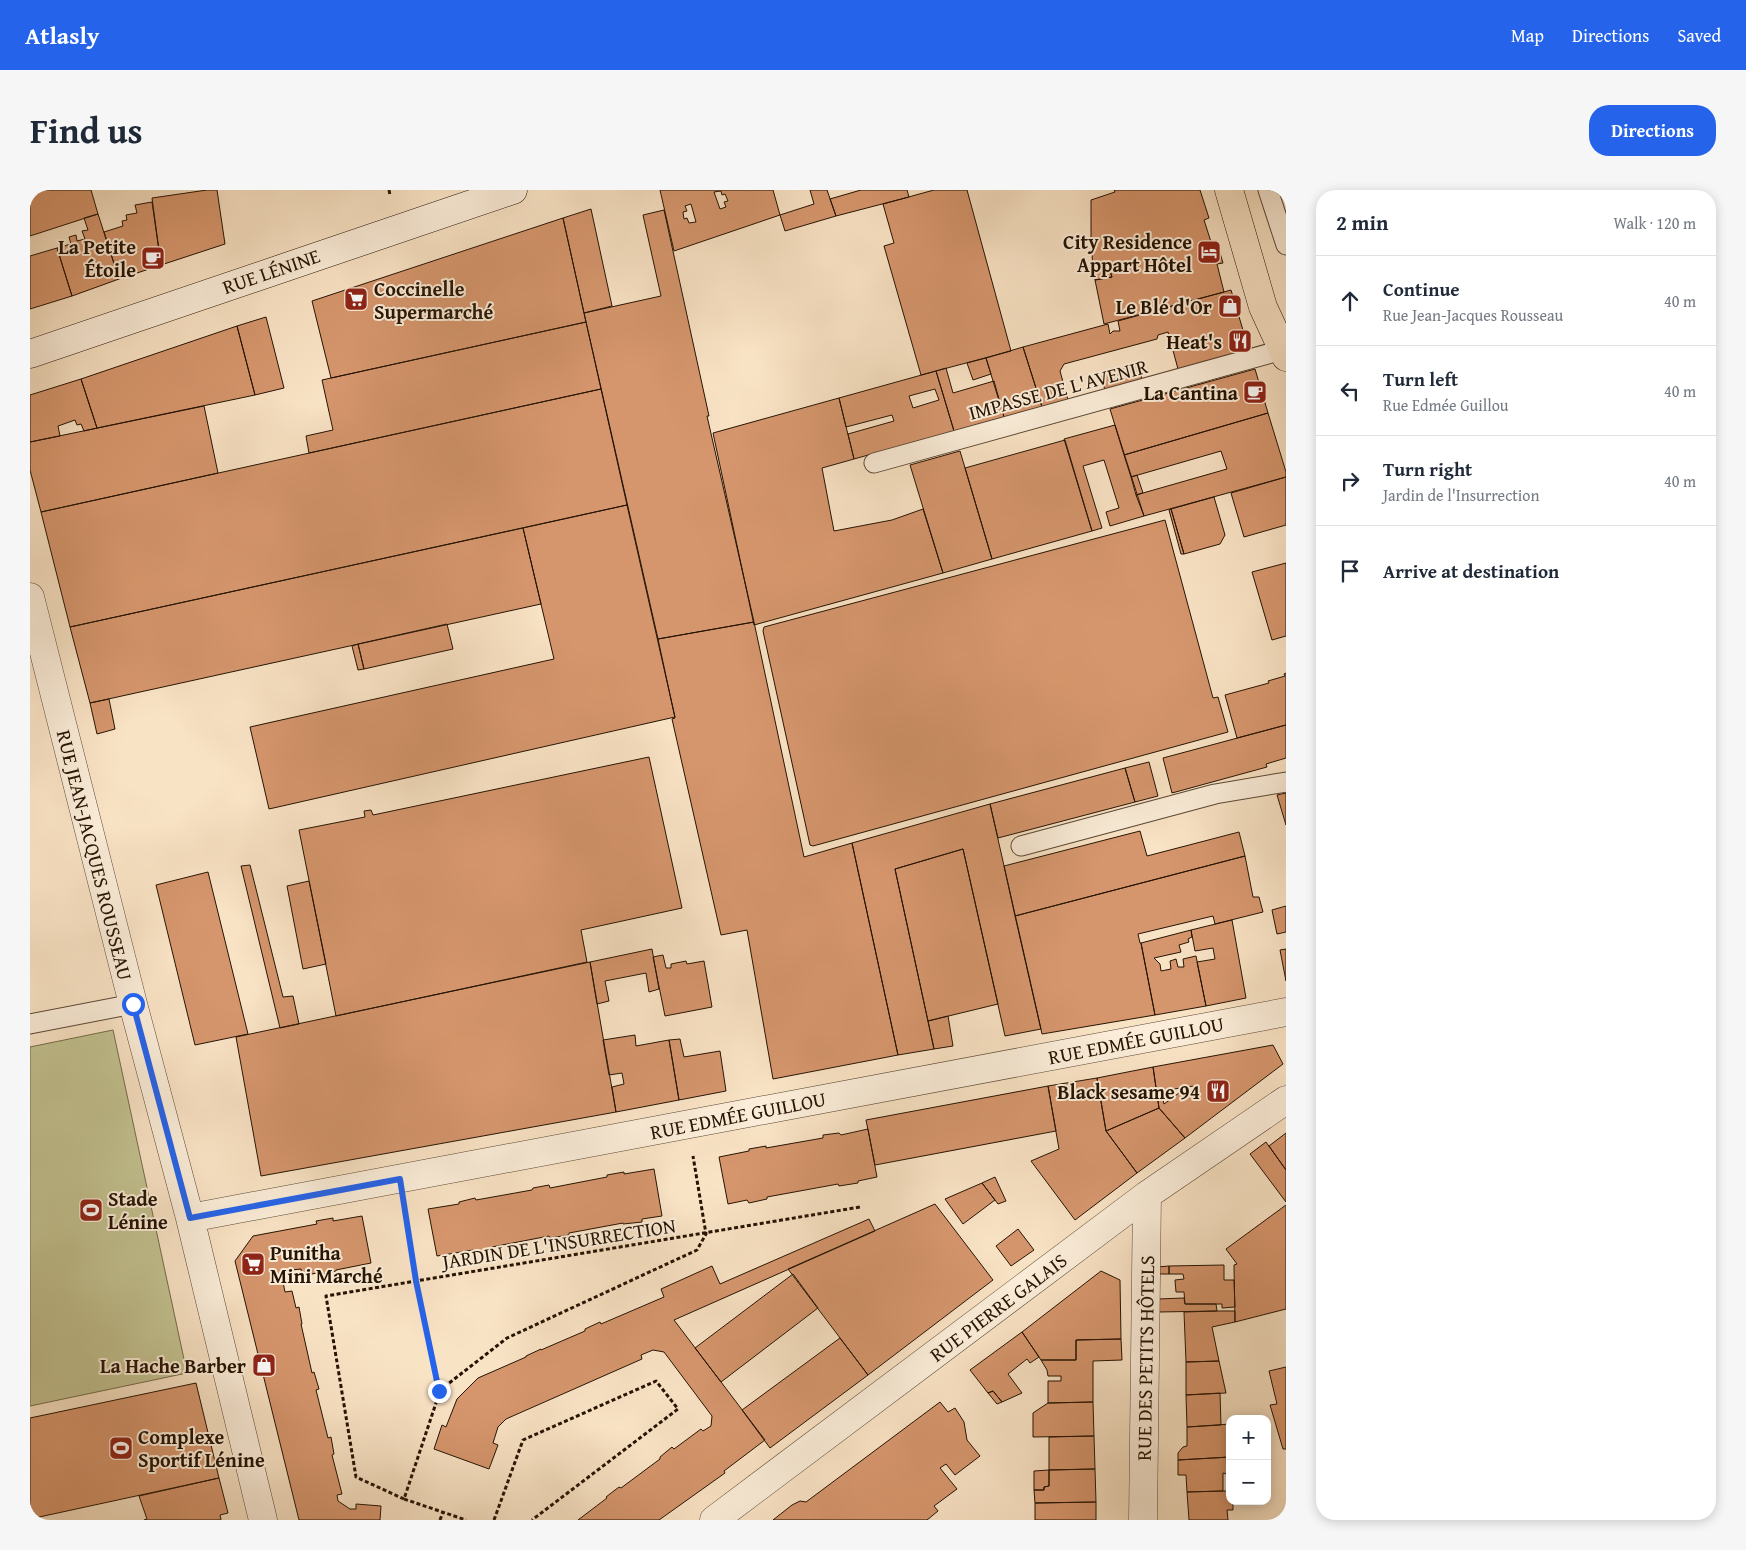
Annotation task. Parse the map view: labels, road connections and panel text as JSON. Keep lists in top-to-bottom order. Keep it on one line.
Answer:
{"streets":{"street":["RUE LÉNINE","RUE JEAN-JACQUES ROUSSEAU","RUE EDMÉE GUILLOU","RUE PIERRE GALAIS","RUE DES PETITS HÔTELS"],"lane":["IMPASSE DE L'AVENIR"],"path":["JARDIN DE L'INSURRECTION"]},"crossings":[["RUE JEAN-JACQUES ROUSSEAU","RUE EDMÉE GUILLOU"],["RUE EDMÉE GUILLOU","JARDIN DE L'INSURRECTION"],["RUE PIERRE GALAIS","RUE DES PETITS HÔTELS"]],"places":{"hotel":["City Residence Appart Hôtel"],"cafe":["La Petite Étoile","La Cantina"],"supermarket":["Coccinelle Supermarché","Punitha Mini Marché"],"shop":["Le Blé d'Or","La Hache Barber"],"restaurant":["Heat's","Black sesame 94"],"sports":["Stade Lénine","Complexe Sportif Lénine"]},"page":{"header":"Atlasly","nav":["Map","Directions","Saved"],"title":"Find us","buttons":"Directions","heading":["2 min","Walk · 120 m"],"list":[["Continue","Rue Jean-Jacques Rousseau","40 m"],["Turn left","Rue Edmée Guillou","40 m"],["Turn right","Jardin de l'Insurrection","40 m"],"Arrive at destination"],"map_buttons":["+","−"]}}
